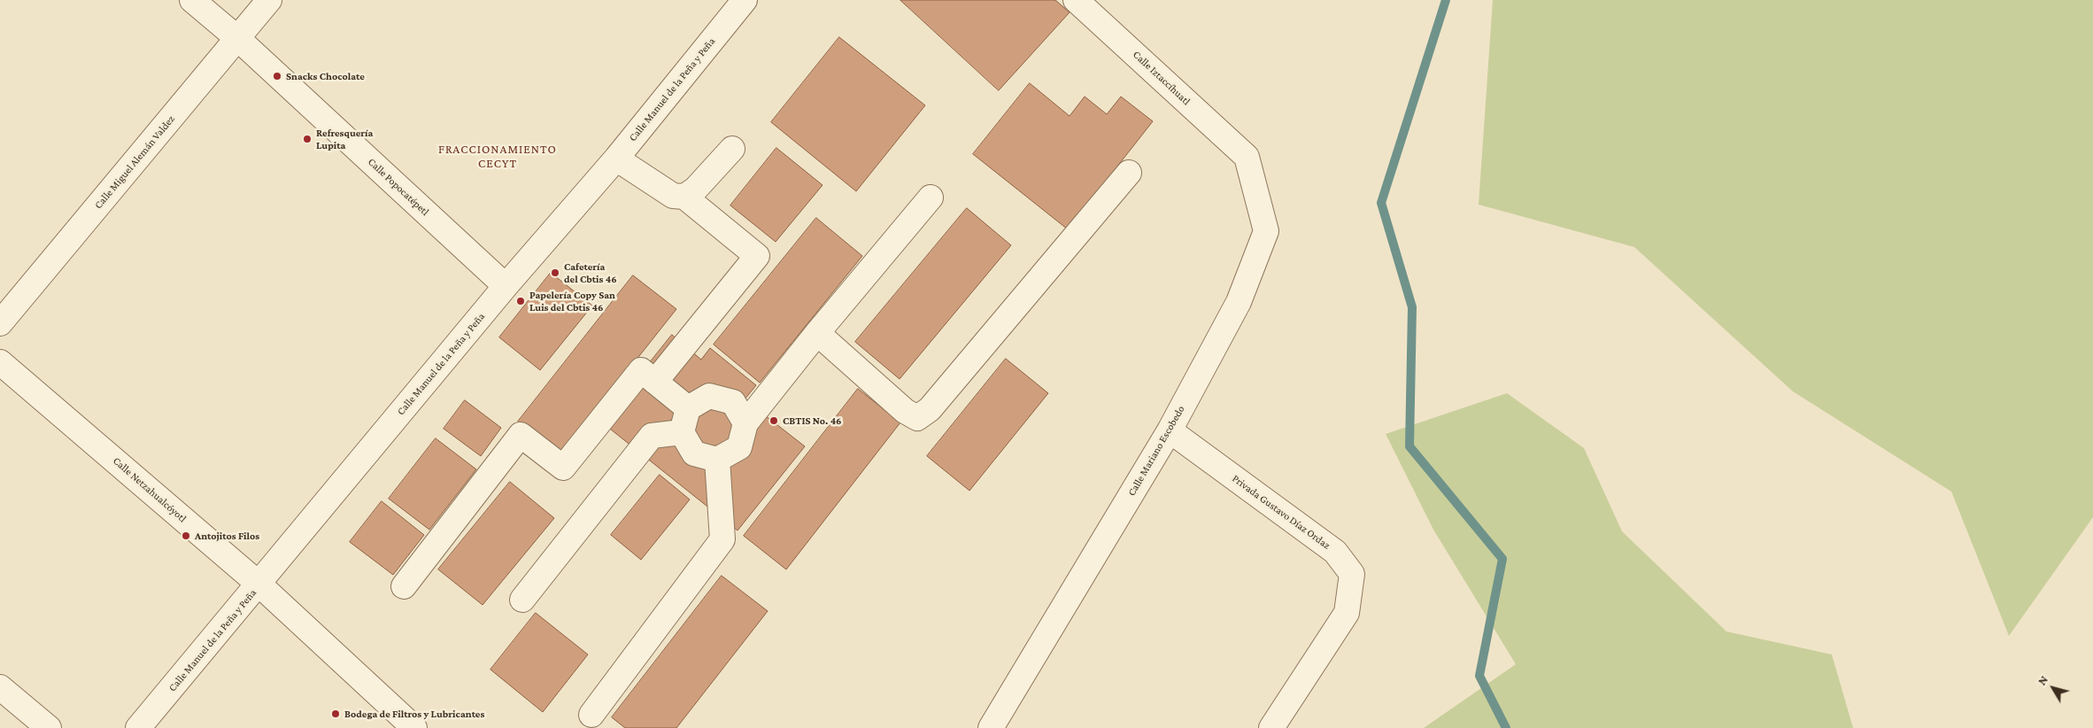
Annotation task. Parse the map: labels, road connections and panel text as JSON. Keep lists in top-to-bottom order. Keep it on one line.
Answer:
{"streets":{"street":["Calle Iztaccíhuatl","Calle Manuel de la Peña y Peña","Calle Miguel Alemán Valdez","Calle Popocatépetl","Calle Mariano Escobedo","Calle Netzahualcóyotl","Privada Gustavo Díaz Ordaz"]},"crossings":[["Calle Iztaccíhuatl","Calle Mariano Escobedo"],["Calle Manuel de la Peña y Peña","Calle Popocatépetl"],["Calle Manuel de la Peña y Peña","Calle Netzahualcóyotl"],["Calle Miguel Alemán Valdez","Calle Popocatépetl"],["Calle Mariano Escobedo","Privada Gustavo Díaz Ordaz"]],"districts":["FRACCIONAMIENTO CECYT"],"places":["Snacks Chocolate","Refresquería Lupita","Cafetería del Cbtis 46","Papelería Copy San Luis del Cbtis 46","CBTIS No. 46","Antojitos Filos","Bodega de Filtros y Lubricantes"],"north":"top left"}
